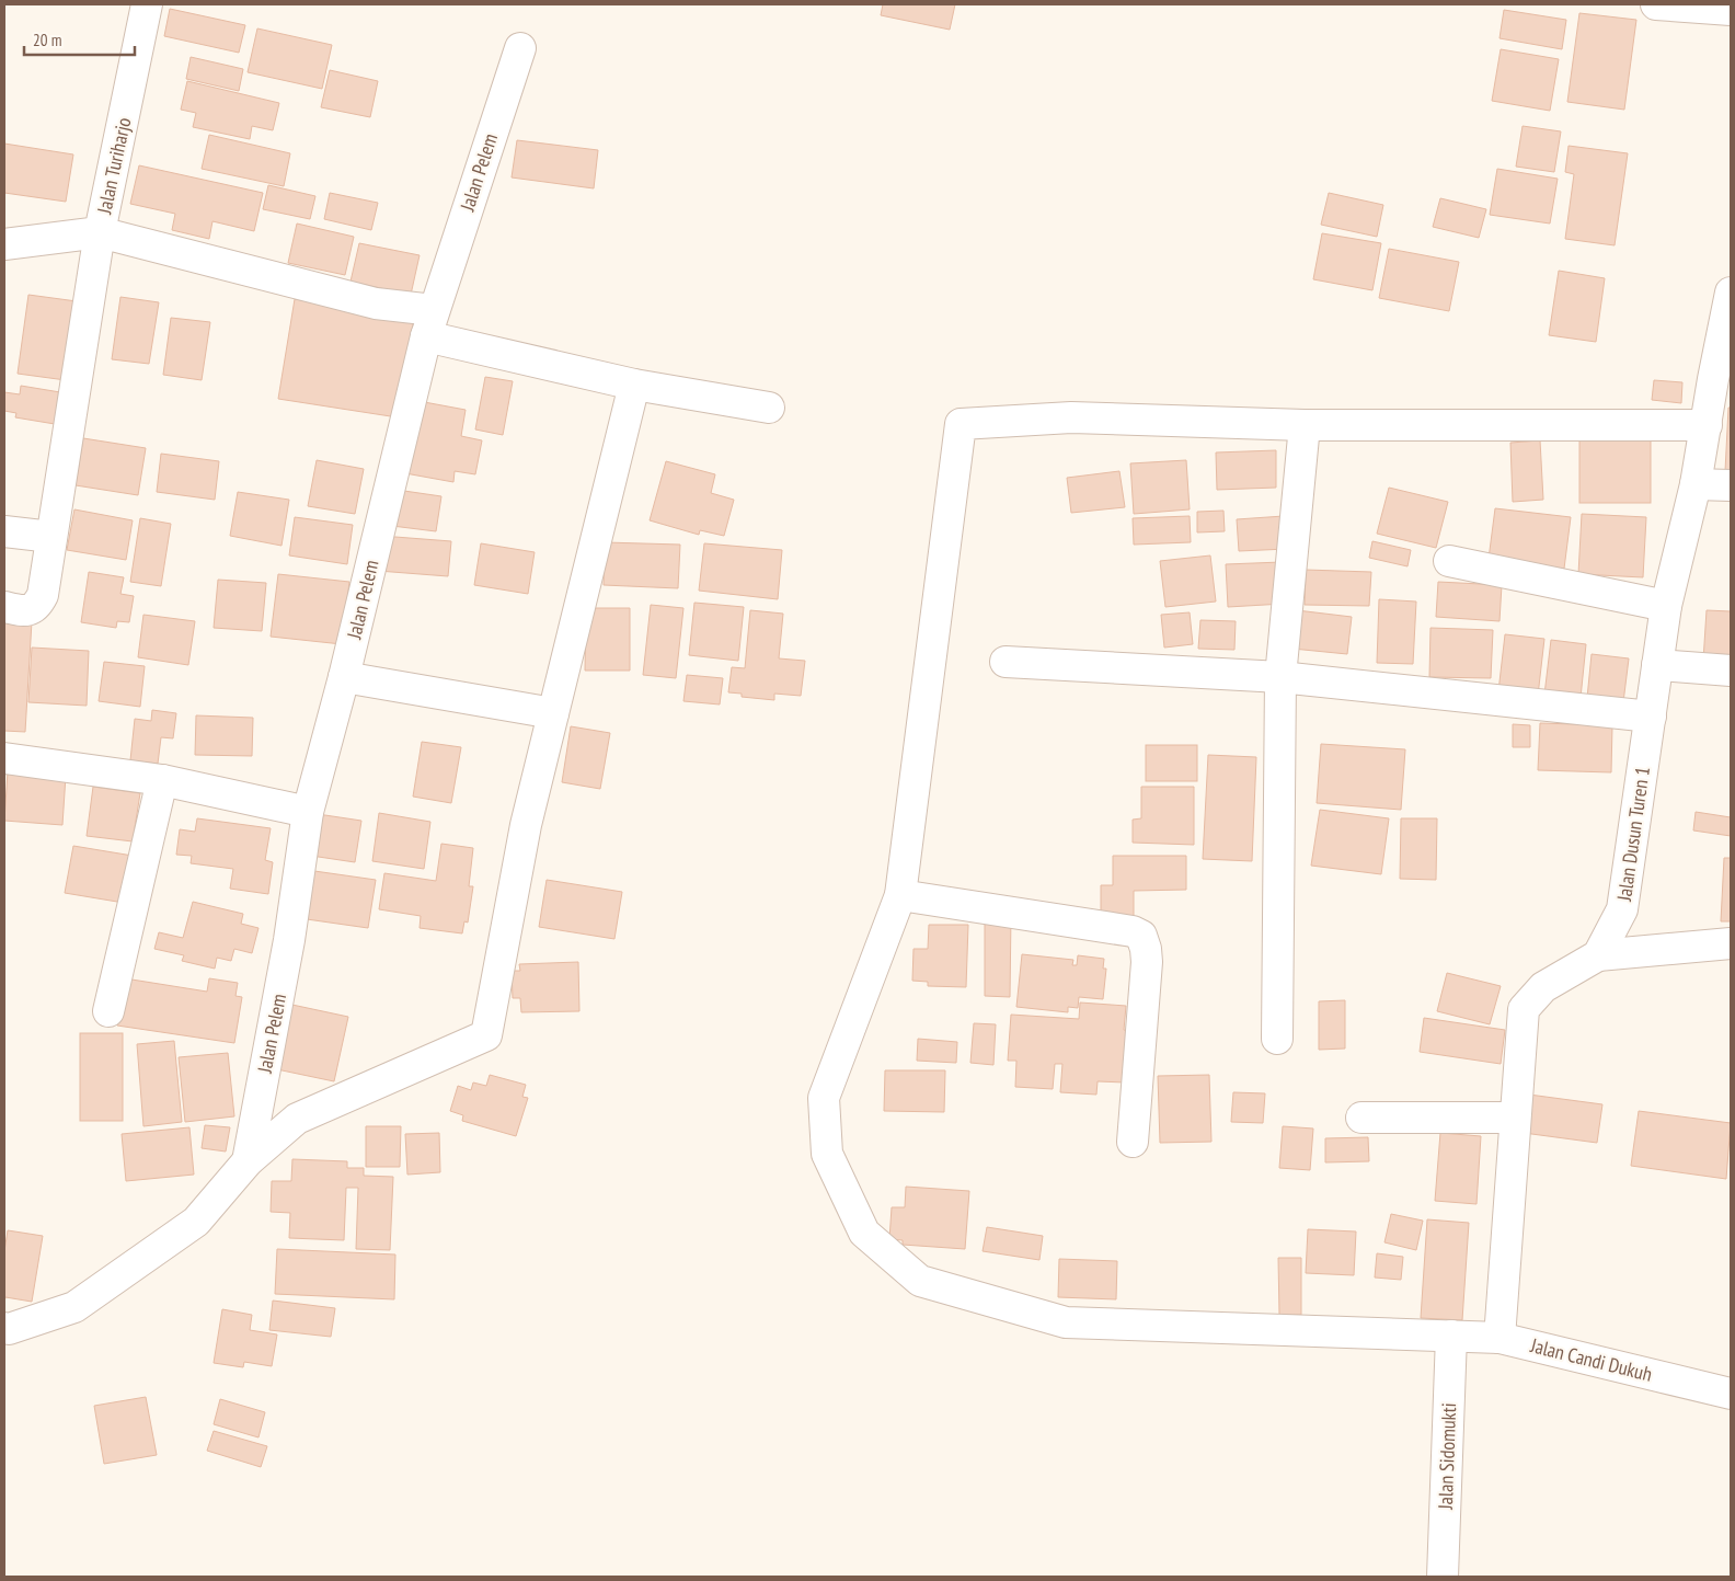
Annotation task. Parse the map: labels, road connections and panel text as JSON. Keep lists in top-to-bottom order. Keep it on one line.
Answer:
{"streets":{"street":["Jalan Turiharjo","Jalan Pelem","Jalan Dusun Turen 1","Jalan Candi Dukuh","Jalan Sidomukti"]},"crossings":[["Jalan Candi Dukuh","Jalan Sidomukti"]],"scale_bar":"20 m"}
